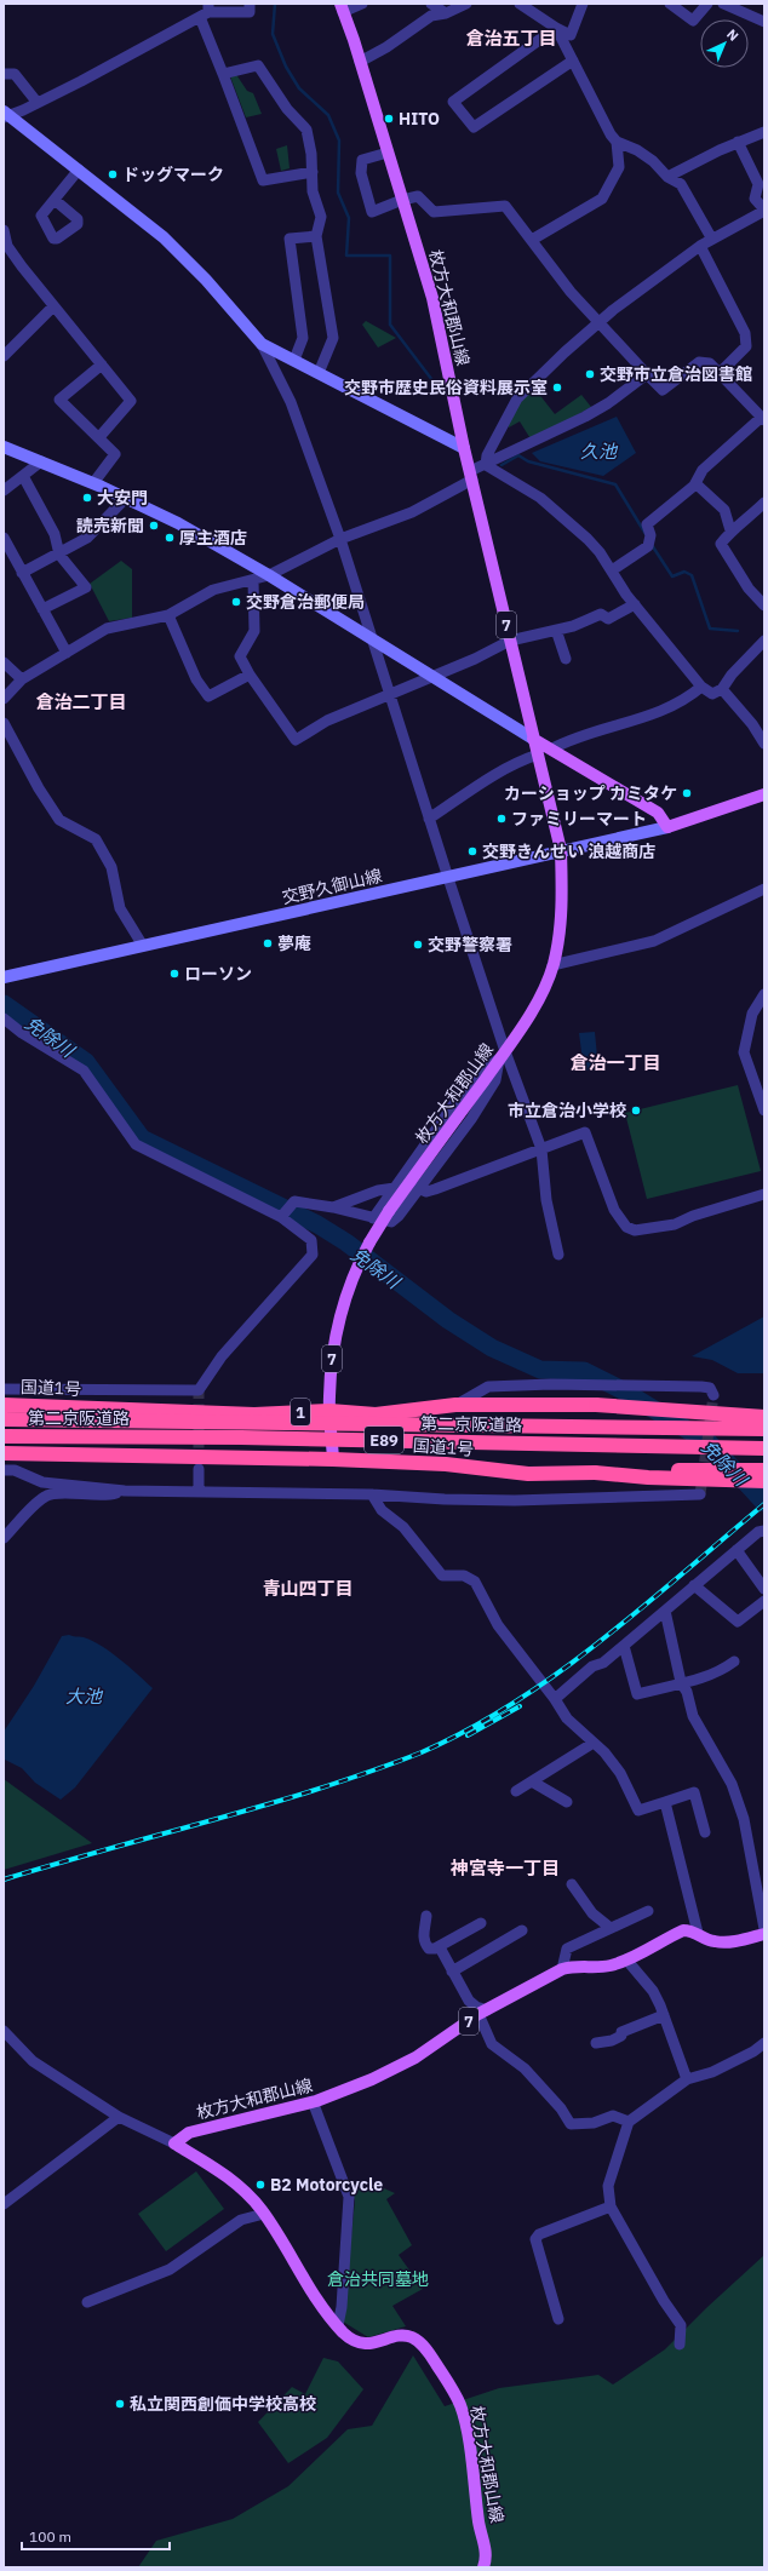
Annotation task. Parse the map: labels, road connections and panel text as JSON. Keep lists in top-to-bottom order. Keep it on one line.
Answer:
{"streets":{"highway":["国道1号","1","第二京阪道路","E89"],"main road":["枚方大和郡山線","7"],"street":["交野久御山線"]},"crossings":[["枚方大和郡山線","交野久御山線"],["枚方大和郡山線","国道1号"]],"districts":["倉治五丁目","倉治二丁目","倉治一丁目","青山四丁目","神宮寺一丁目"],"water":["久池","免除川","大池"],"parks":["倉治共同墓地"],"places":["HITO","ドッグマーク","交野市立倉治図書館","交野市歴史民俗資料展示室","大安門","読売新聞","厚主酒店","交野倉治郵便局","カーショップ カミタケ","ファミリーマート","交野きんせい 浪越商店","夢庵","交野警察署","ローソン","市立倉治小学校","B2 Motorcycle","私立関西創価中学校高校"],"scale_bar":"100 m","north":"top right"}
